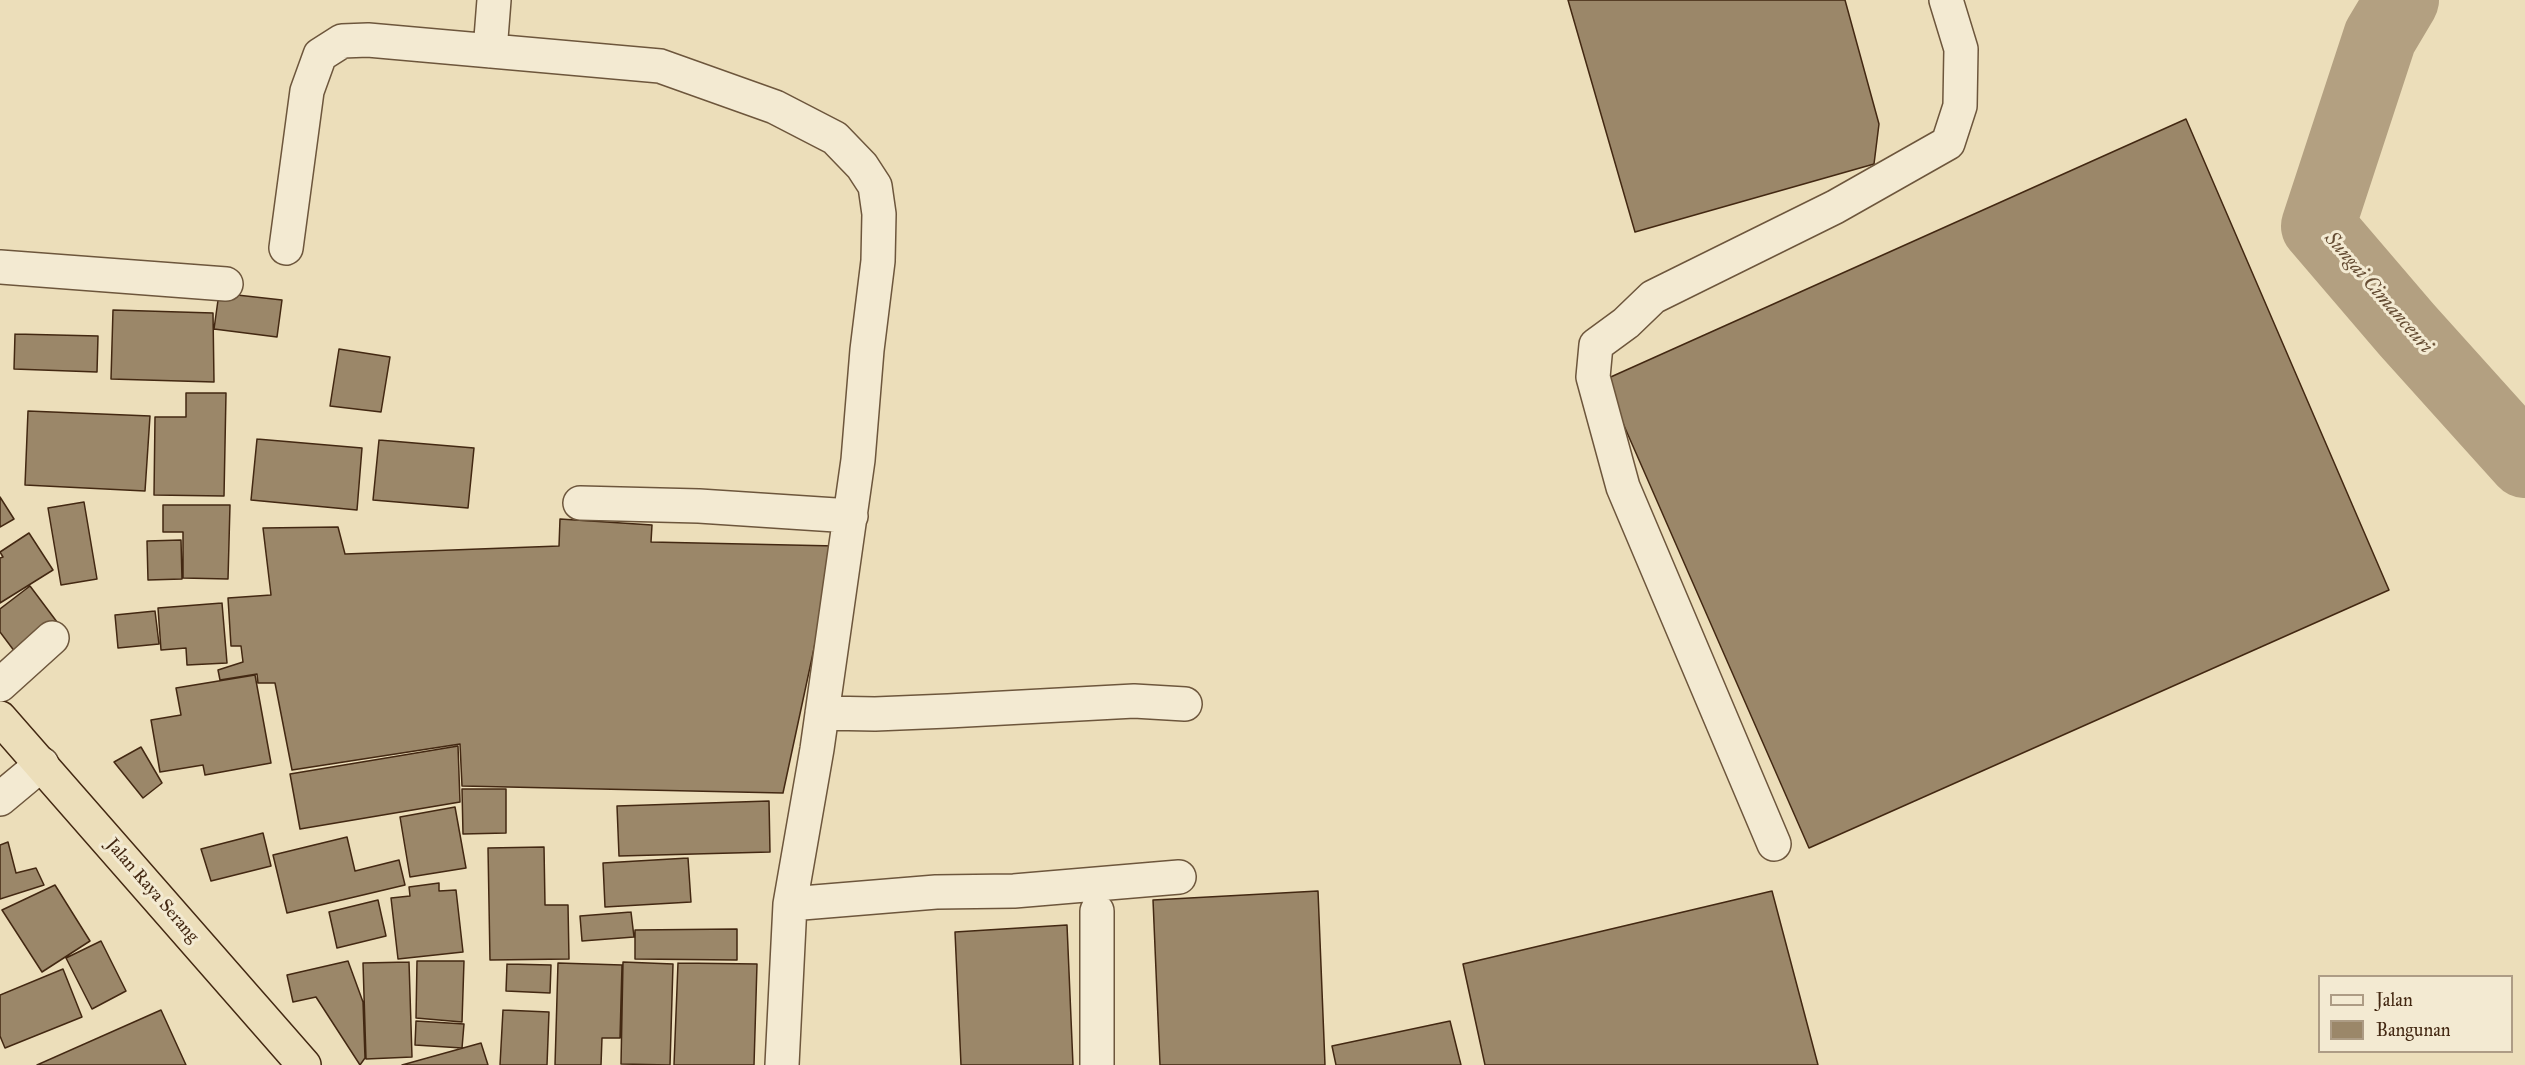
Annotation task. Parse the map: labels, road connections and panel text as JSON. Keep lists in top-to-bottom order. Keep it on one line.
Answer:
{"streets":{"highway":["Jalan Raya Serang"]},"water":["Sungai Cimanceuri"],"legend":["Jalan","Bangunan"]}
